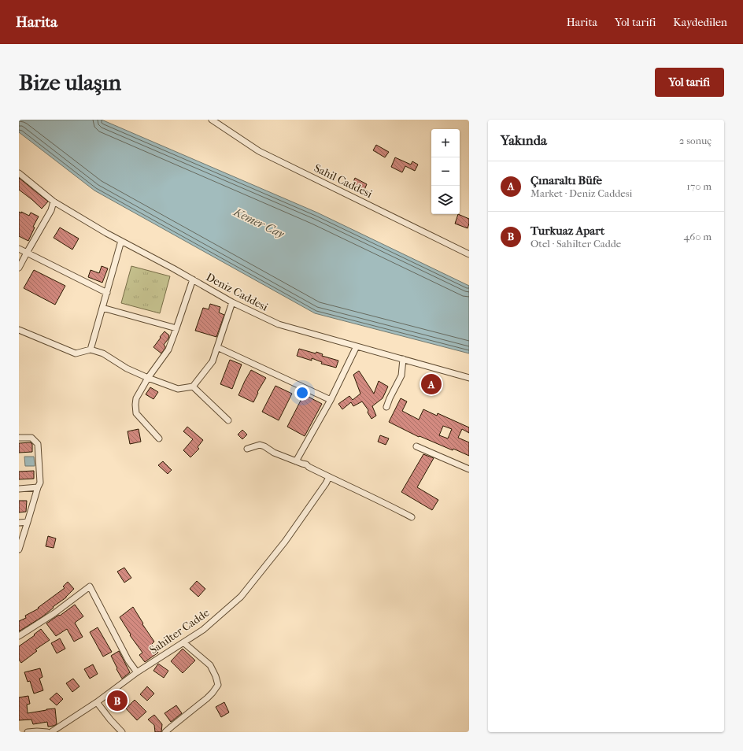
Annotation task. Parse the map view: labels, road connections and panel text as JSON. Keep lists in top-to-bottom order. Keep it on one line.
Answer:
{"streets":{"street":["Sahil Caddesi","Deniz Caddesi","Sahilter Cadde"]},"water":["Kemer Cay"],"page":{"header":"Harita","nav":["Harita","Yol tarifi","Kaydedilen"],"buttons":"Yol tarifi","title":"Bize ulaşın","heading":["Yakında","2 sonuç"],"map_buttons":["+","−"],"list":[{"mark":"A","name":"Çınaraltı Büfe","note":"Market · Deniz Caddesi","value":"170 m"},{"mark":"B","name":"Turkuaz Apart","note":"Otel · Sahilter Cadde","value":"460 m"}],"pins":["A","B"]}}
